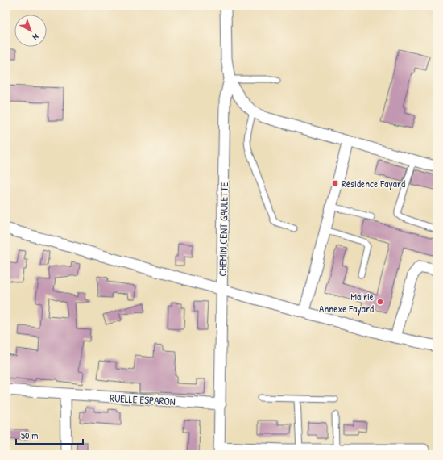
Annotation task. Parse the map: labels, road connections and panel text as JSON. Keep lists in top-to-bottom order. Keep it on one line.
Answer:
{"streets":{"street":["CHEMIN CENT GAULETTE","RUELLE ESPARON"]},"crossings":[["CHEMIN CENT GAULETTE","RUELLE ESPARON"]],"places":{"transit":["Résidence Fayard"],"other":["Mairie Annexe Fayard"]},"scale_bar":"50 m","north":"bottom right"}
